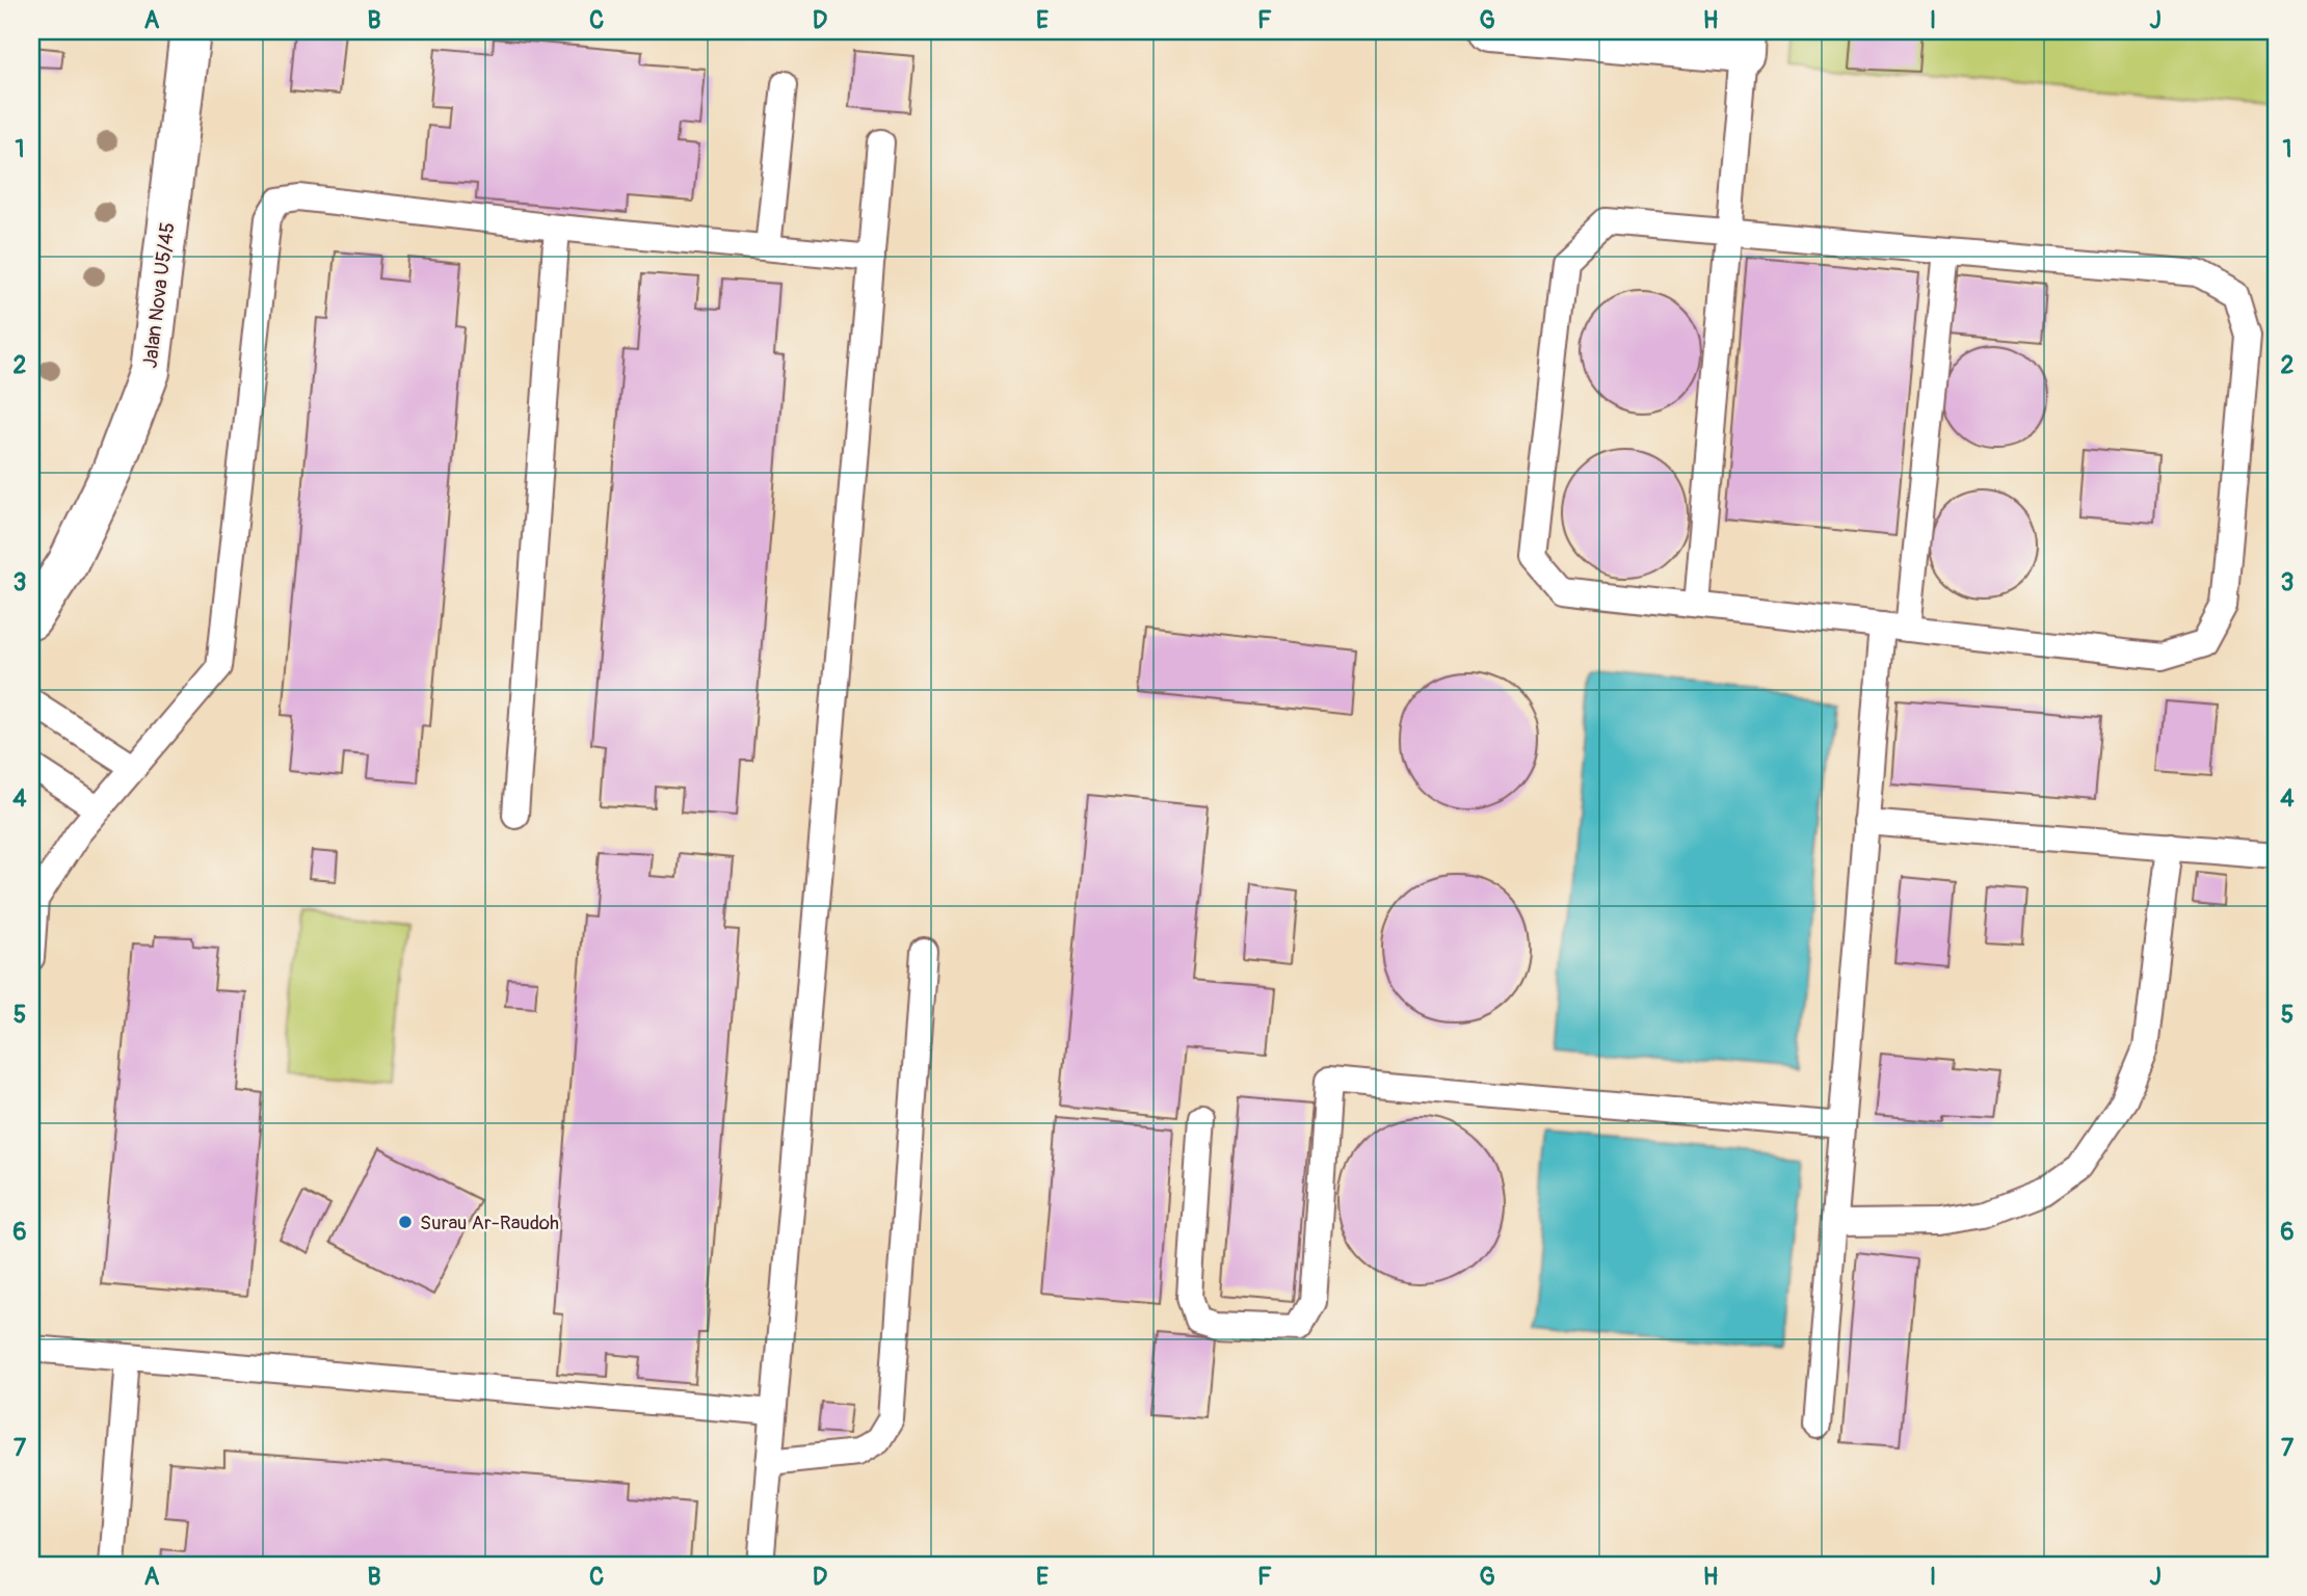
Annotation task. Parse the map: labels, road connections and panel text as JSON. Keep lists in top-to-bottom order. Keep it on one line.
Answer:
{"streets":{"street":["Jalan Nova U5/45"]},"places":["Surau Ar-Raudoh"],"grid":{"columns":["A","B","C","D","E","F","G","H","I","J"],"rows":["1","2","3","4","5","6","7"]}}
